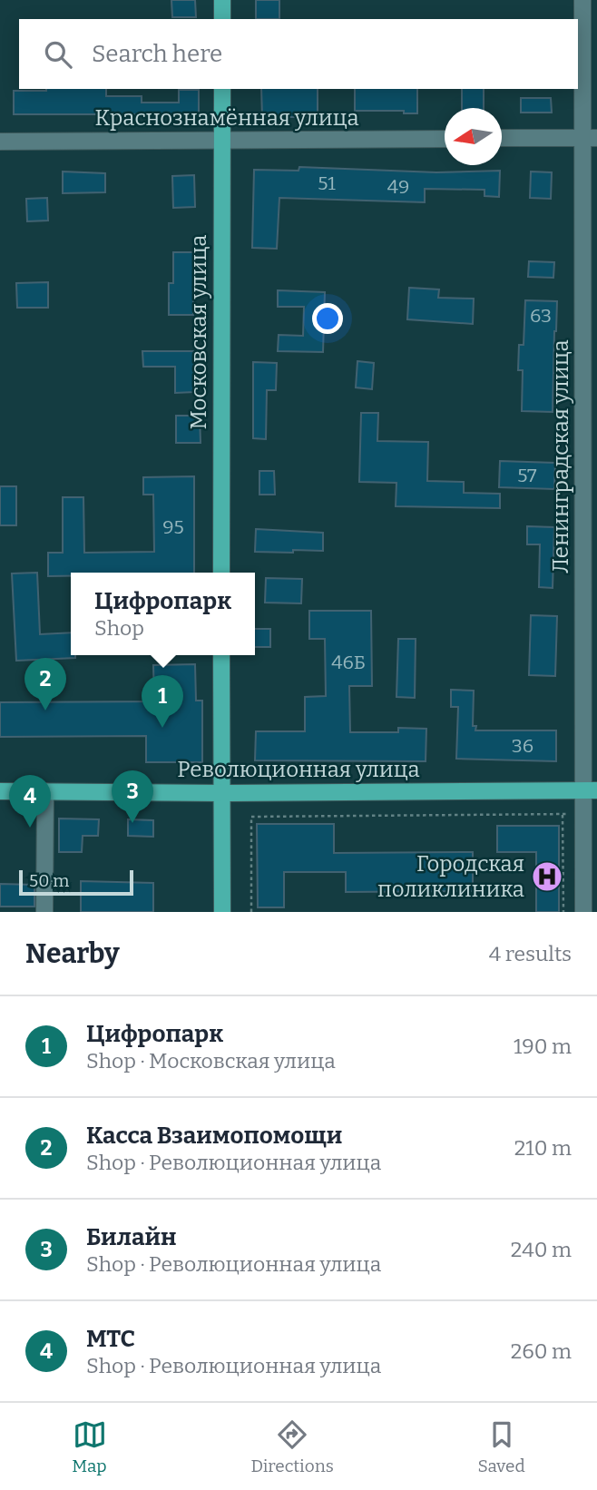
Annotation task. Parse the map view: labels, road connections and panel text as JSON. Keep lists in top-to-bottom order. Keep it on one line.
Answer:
{"streets":{"main road":["Московская улица","Революционная улица"],"street":["Краснознамённая улица","Ленинградская улица"]},"crossings":[["Краснознамённая улица","Московская улица"],["Ленинградская улица","Революционная улица"]],"places":{"hospital":["Городская поликлиника"]},"house_numbers":["51","49","63","57","95","46Б","36"],"scale_bar":"50 m","north":"left","page":{"search":"Search here","popup":["Цифропарк","Shop"],"pins":["2","1","3","4"],"scale":"50 m","heading":["Nearby","4 results"],"list":[{"mark":"1","name":"Цифропарк","note":"Shop · Московская улица","value":"190 m"},{"mark":"2","name":"Касса Взаимопомощи","note":"Shop · Революционная улица","value":"210 m"},{"mark":"3","name":"Билайн","note":"Shop · Революционная улица","value":"240 m"},{"mark":"4","name":"МТС","note":"Shop · Революционная улица","value":"260 m"}],"nav":["Map","Directions","Saved"]}}
